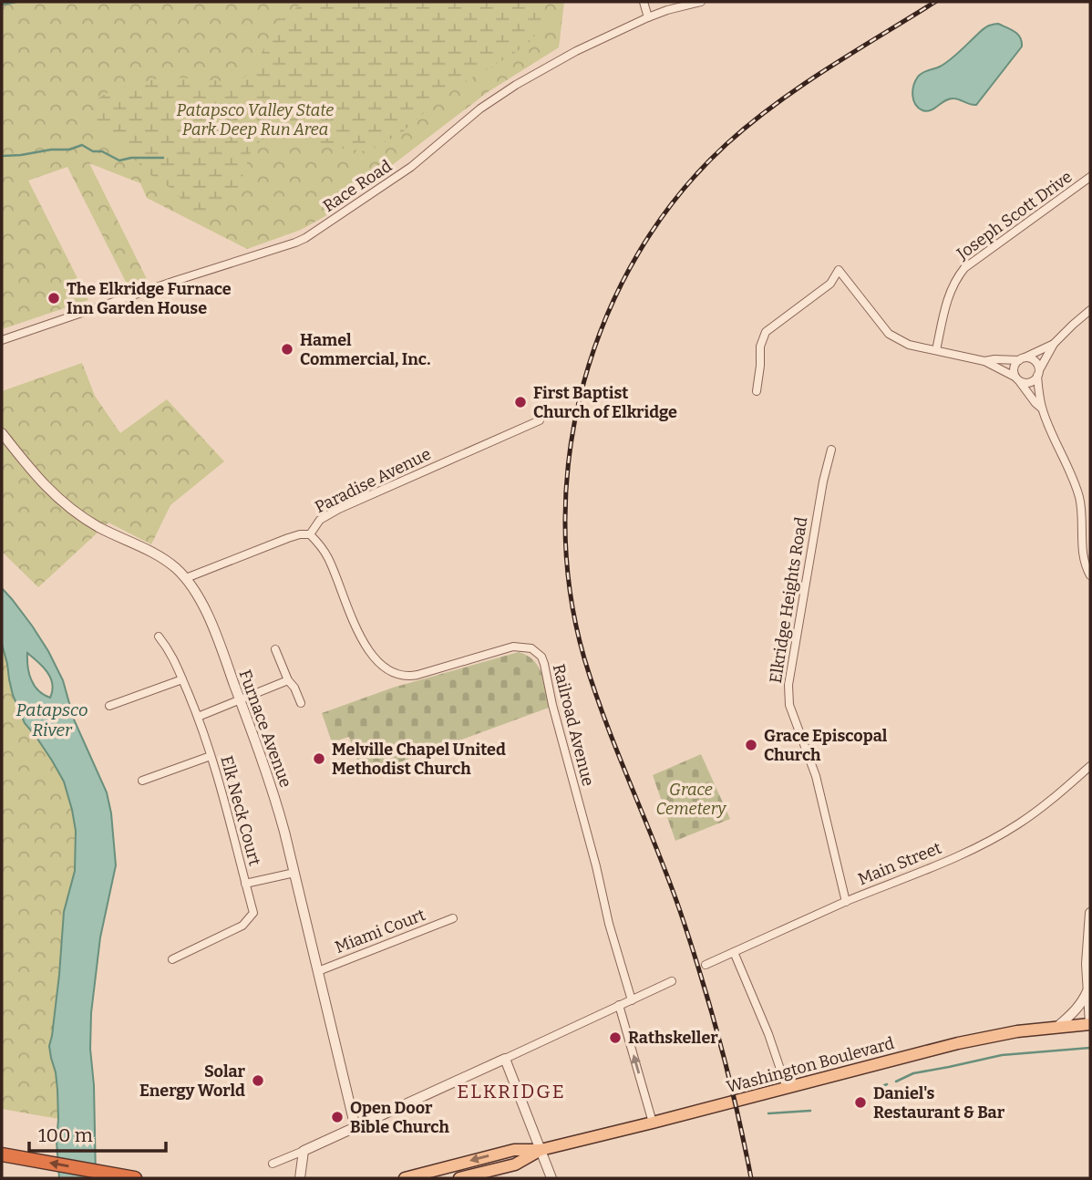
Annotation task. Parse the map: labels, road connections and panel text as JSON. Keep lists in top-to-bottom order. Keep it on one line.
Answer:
{"streets":{"main road":["Washington Boulevard"],"street":["Race Road","Joseph Scott Drive","Paradise Avenue","Elkridge Heights Road","Railroad Avenue","Furnace Avenue","Elk Neck Court","Main Street","Miami Court"]},"crossings":[["Paradise Avenue","Railroad Avenue"],["Paradise Avenue","Furnace Avenue"],["Elkridge Heights Road","Main Street"],["Furnace Avenue","Miami Court"]],"districts":["ELKRIDGE"],"water":["Patapsco River"],"parks":["Patapsco Valley State Park Deep Run Area","Grace Cemetery"],"places":["The Elkridge Furnace Inn Garden House","Hamel Commercial, Inc.","First Baptist Church of Elkridge","Grace Episcopal Church","Melville Chapel United Methodist Church","Rathskeller","Solar Energy World","Daniel's Restaurant & Bar","Open Door Bible Church"],"scale_bar":"100 m"}
